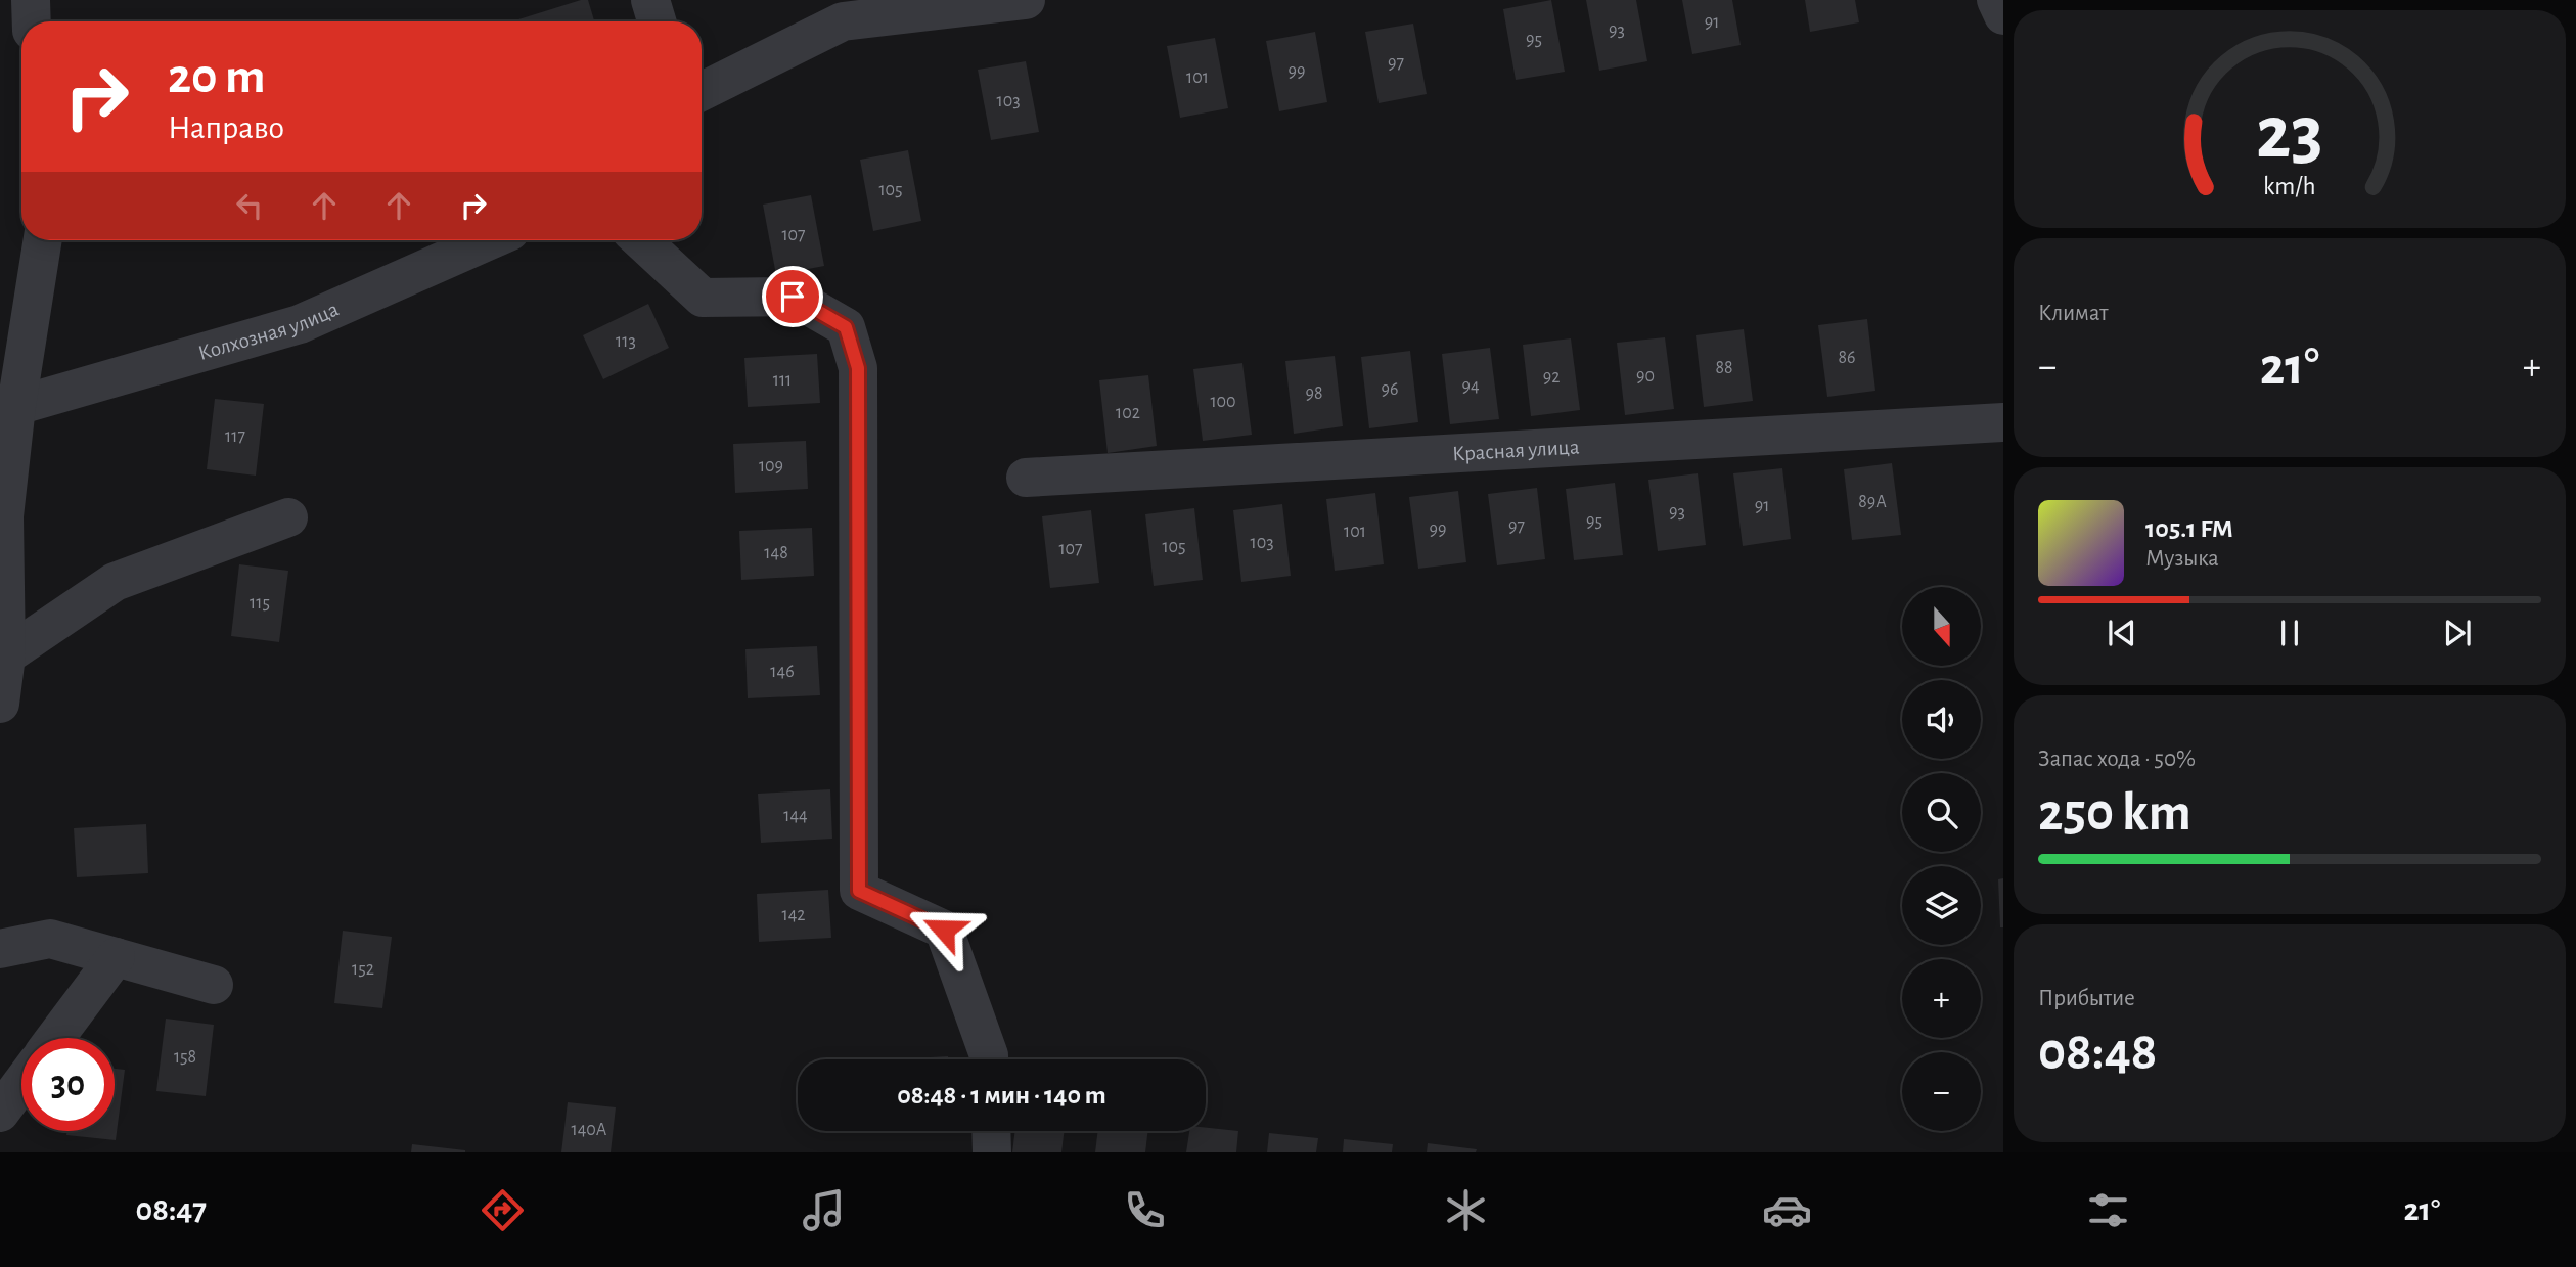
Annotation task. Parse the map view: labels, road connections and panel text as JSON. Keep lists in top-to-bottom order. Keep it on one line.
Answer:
{"streets":{"street":["Колхозная улица","Красная улица"]},"house_numbers":["91","93","95","97","99","101","103","105","107","113","86","88","90","92","111","94","96","98","100","102","117","109","89А","91","93","95","97","99","101","103","105","107","148","115","146","144","142","152","158","140А"],"north":"bottom","page":{"turn":["20 m","Направо"],"tile":["Климат",["Запас хода · 50%","250 km"],["Прибытие","08:48"]],"heat":["−","21°","+"],"song":["105.1 FM","Музыка"],"map_buttons":["+","−"],"limit":"30","trip":"08:48 · 1 мин · 140 m","tabs":["08:47","21°"],"gauge":["23","km/h"]}}
